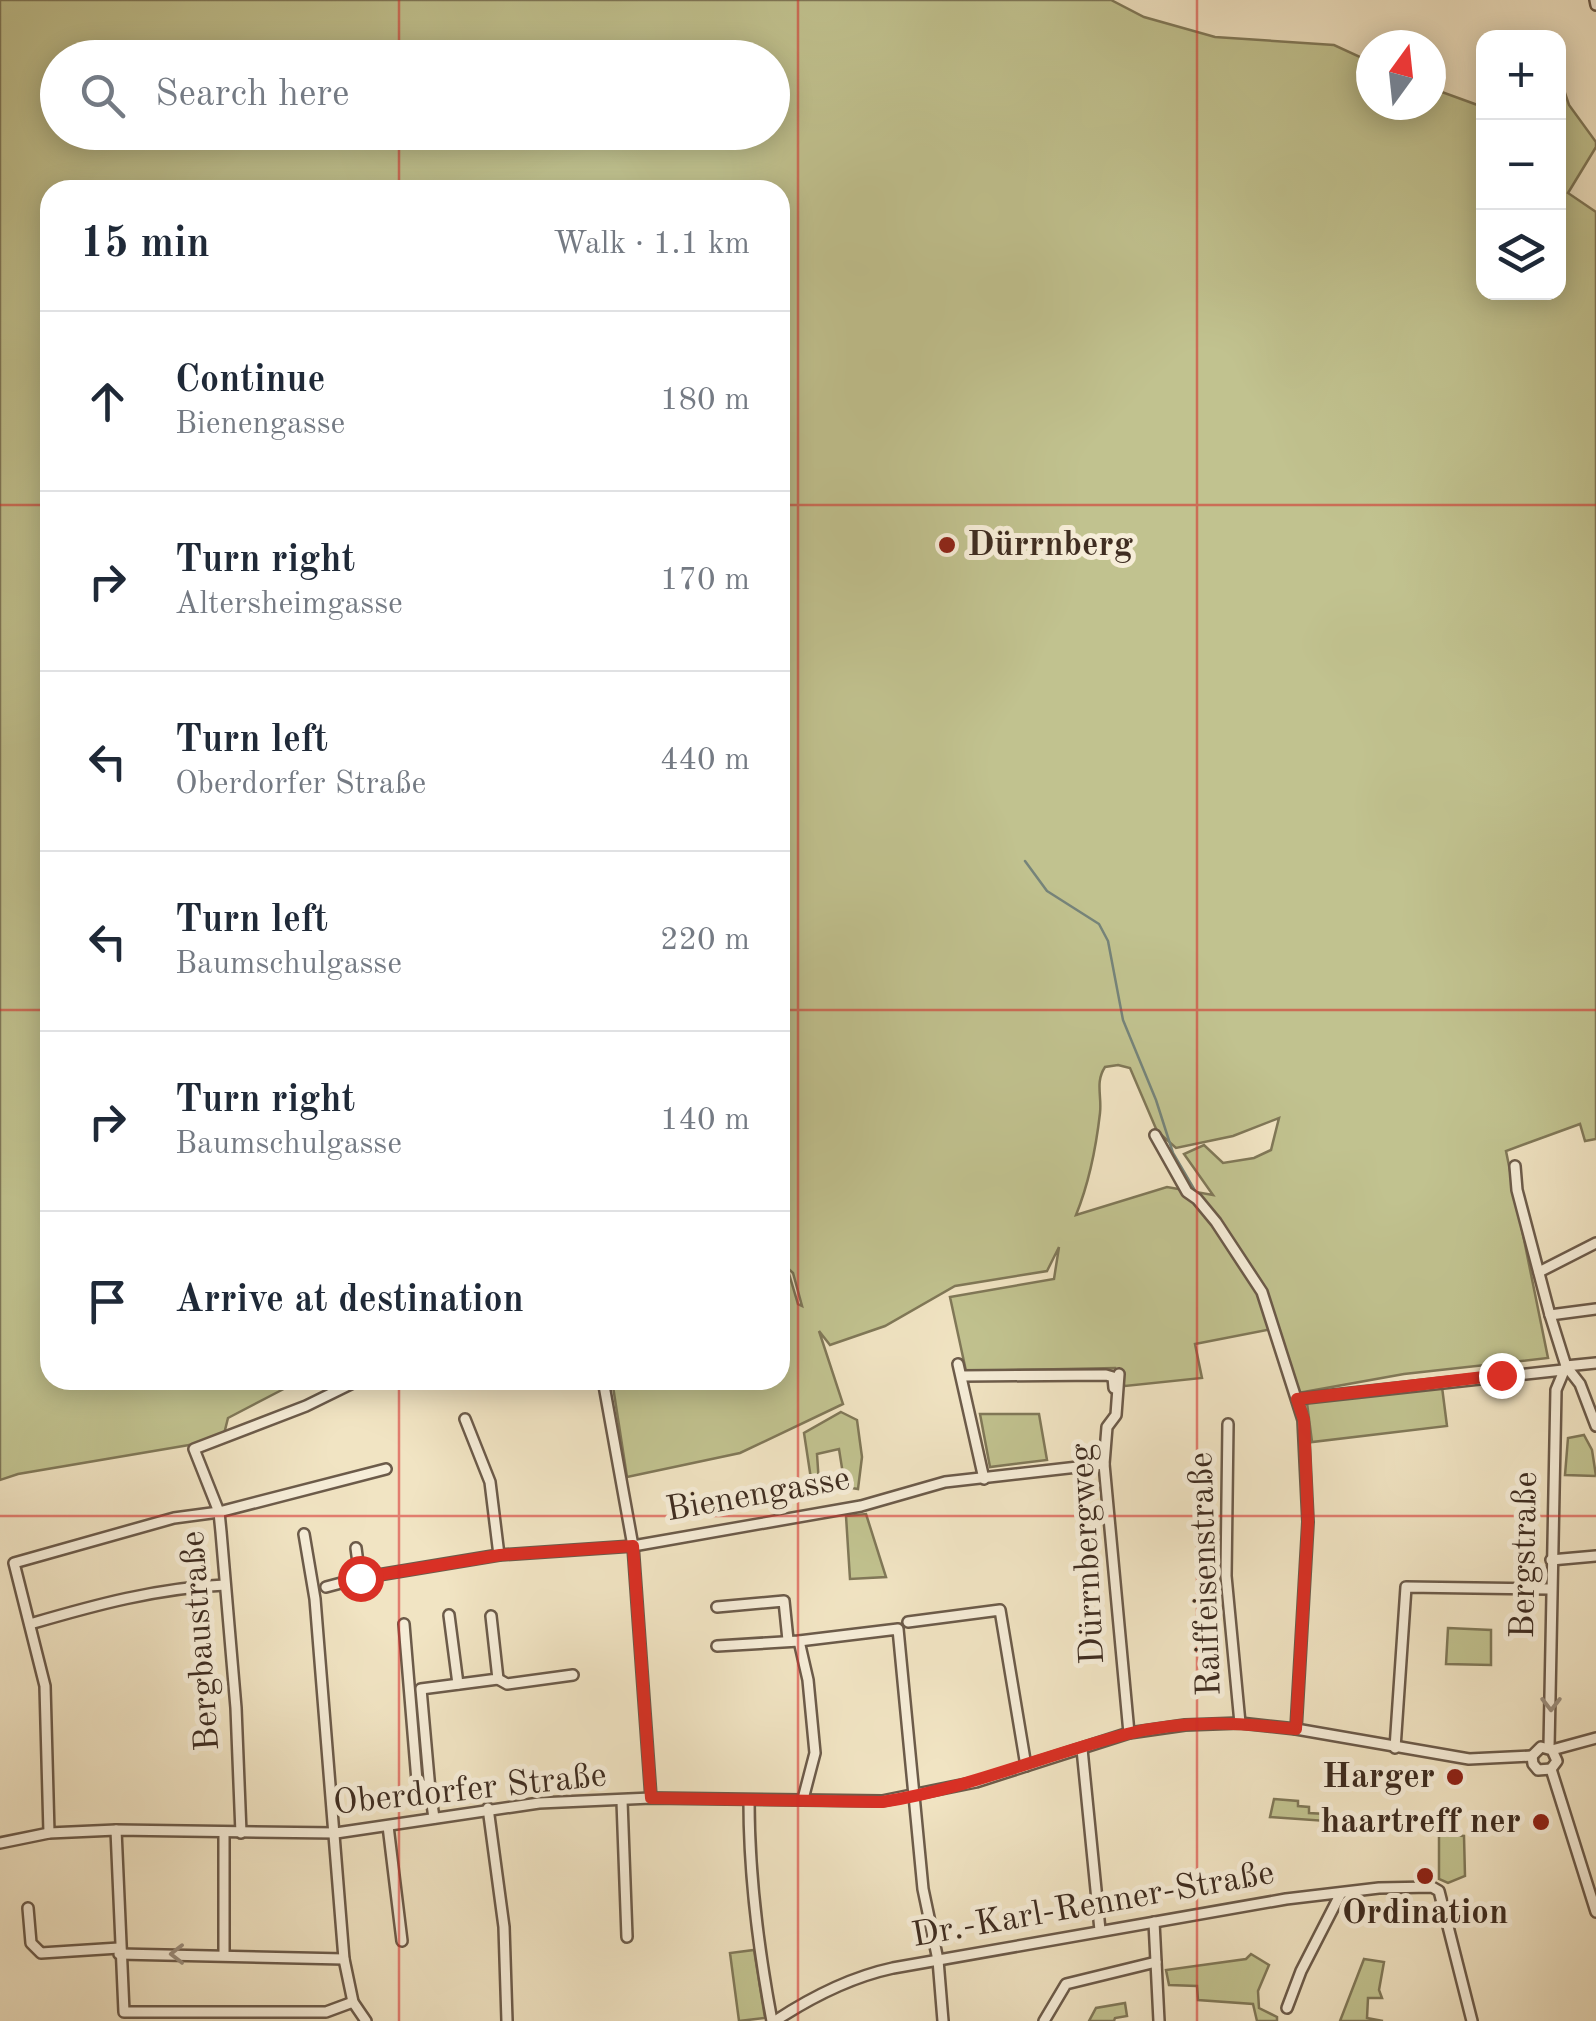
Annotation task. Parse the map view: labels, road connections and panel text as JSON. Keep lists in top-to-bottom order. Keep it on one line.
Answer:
{"streets":{"street":["Bienengasse","Dürrnbergweg","Bergstraße","Raiffeisenstraße","Bergbaustraße","Oberdorfer Straße","Dr.-Karl-Renner-Straße"]},"crossings":[["Bienengasse","Dürrnbergweg"],["Dürrnbergweg","Oberdorfer Straße"],["Bergstraße","Oberdorfer Straße"],["Raiffeisenstraße","Oberdorfer Straße"],["Bergbaustraße","Oberdorfer Straße"]],"one_way":["Bergstraße"],"places":["Dürrnberg","Harger","haartreff ner","Ordination"],"north":"top","page":{"map_buttons":["+","−"],"search":"Search here","heading":["15 min","Walk · 1.1 km"],"list":[["Continue","Bienengasse","180 m"],["Turn right","Altersheimgasse","170 m"],["Turn left","Oberdorfer Straße","440 m"],["Turn left","Baumschulgasse","220 m"],["Turn right","Baumschulgasse","140 m"],"Arrive at destination"]}}
